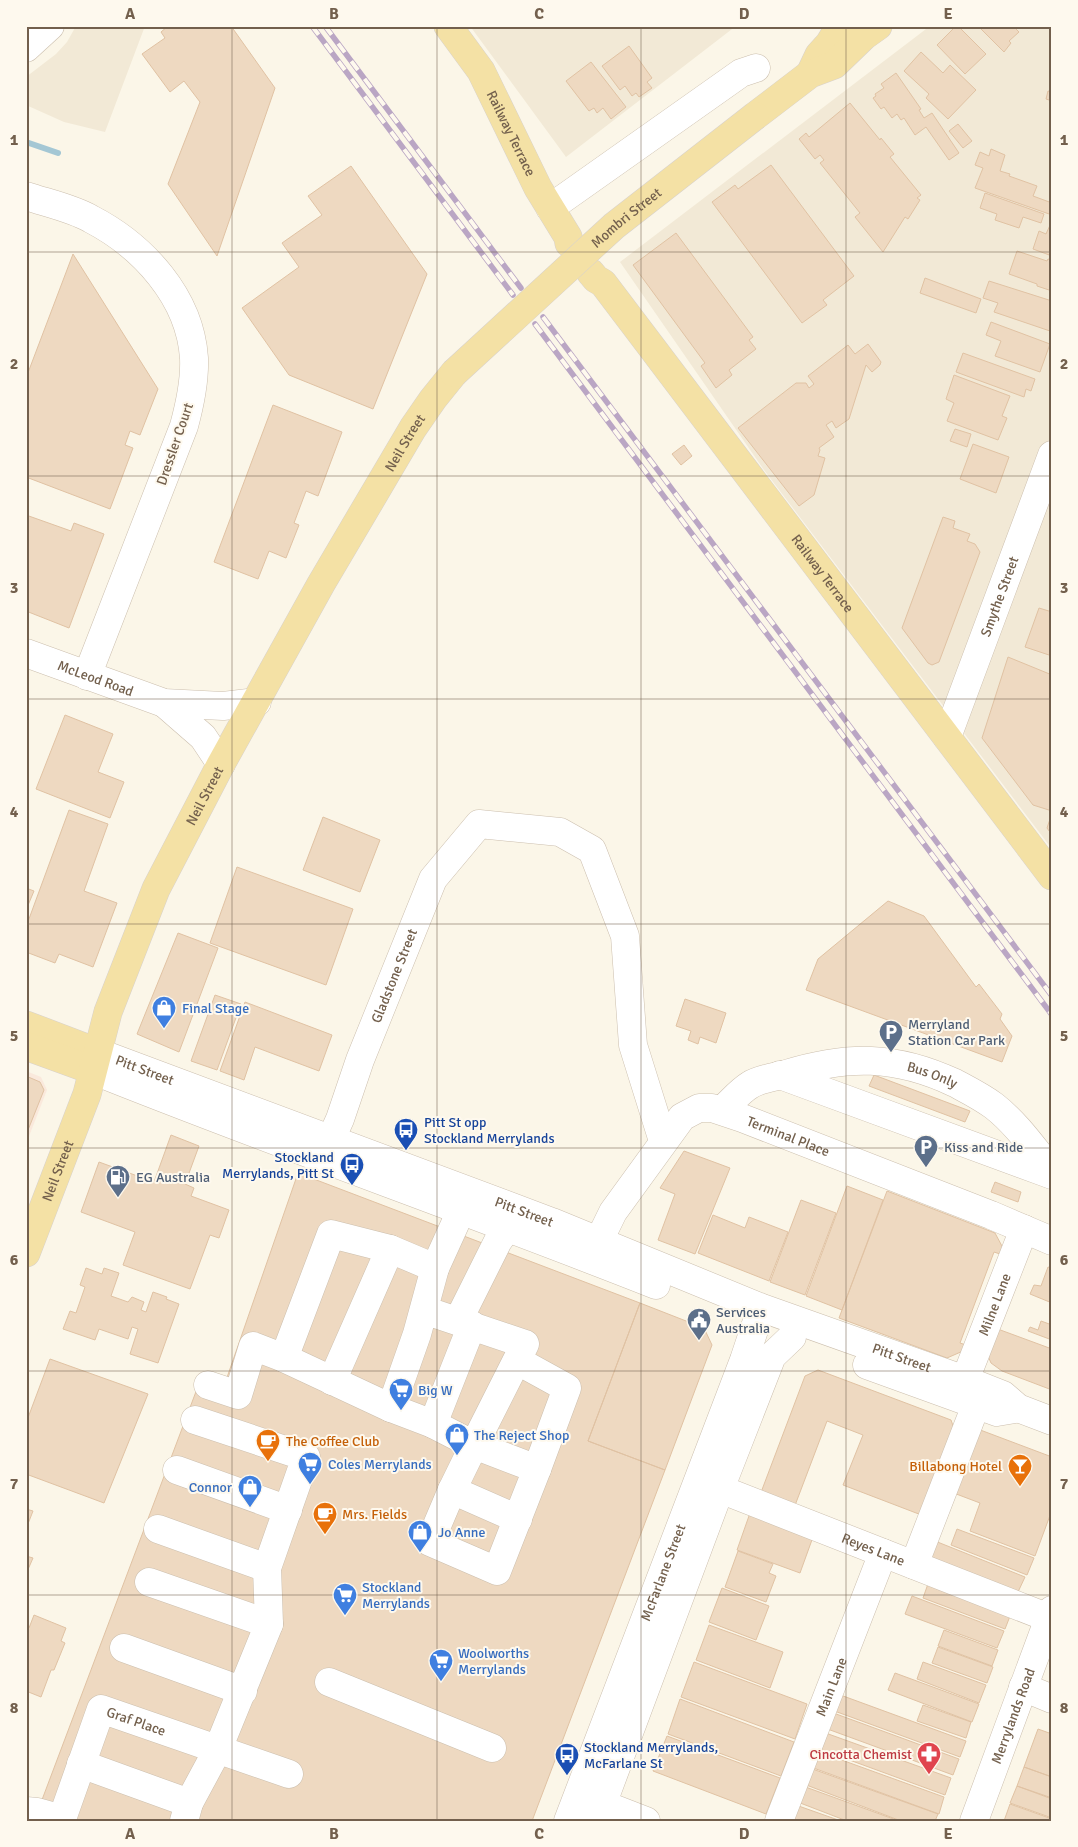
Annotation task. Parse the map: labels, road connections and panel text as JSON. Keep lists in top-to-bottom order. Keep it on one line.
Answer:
{"streets":{"main road":["Railway Terrace","Mombri Street","Neil Street","Pitt Street"],"street":["Dressler Court","Smythe Street","McLeod Road","Gladstone Street","Bus Only","Terminal Place","Milne Lane","Reyes Lane","McFarlane Street","Main Lane","Merrylands Road","Graf Place"]},"crossings":[["Railway Terrace","Smythe Street"],["Mombri Street","Neil Street"],["Dressler Court","McLeod Road"],["Neil Street","McLeod Road"],["Neil Street","Pitt Street"],["Gladstone Street","Pitt Street"],["Gladstone Street","Terminal Place"],["Pitt Street","Terminal Place"],["Pitt Street","Milne Lane"],["Pitt Street","McFarlane Street"],["Bus Only","Terminal Place"],["Terminal Place","Milne Lane"],["Reyes Lane","McFarlane Street"],["Reyes Lane","Main Lane"],["Reyes Lane","Merrylands Road"]],"places":{"shop":["Final Stage","The Reject Shop","Connor","Jo Anne"],"parking":["Merryland Station Car Park","Kiss and Ride"],"bus stop":["Pitt St opp Stockland Merrylands","Stockland Merrylands, Pitt St","Stockland Merrylands, McFarlane St"],"fuel station":["EG Australia"],"public building":["Services Australia"],"supermarket":["Big W","Coles Merrylands","Stockland Merrylands","Woolworths Merrylands"],"cafe":["The Coffee Club","Mrs. Fields"],"bar":["Billabong Hotel"],"pharmacy":["Cincotta Chemist"]},"grid":{"columns":["A","B","C","D","E"],"rows":["1","2","3","4","5","6","7","8"]}}
